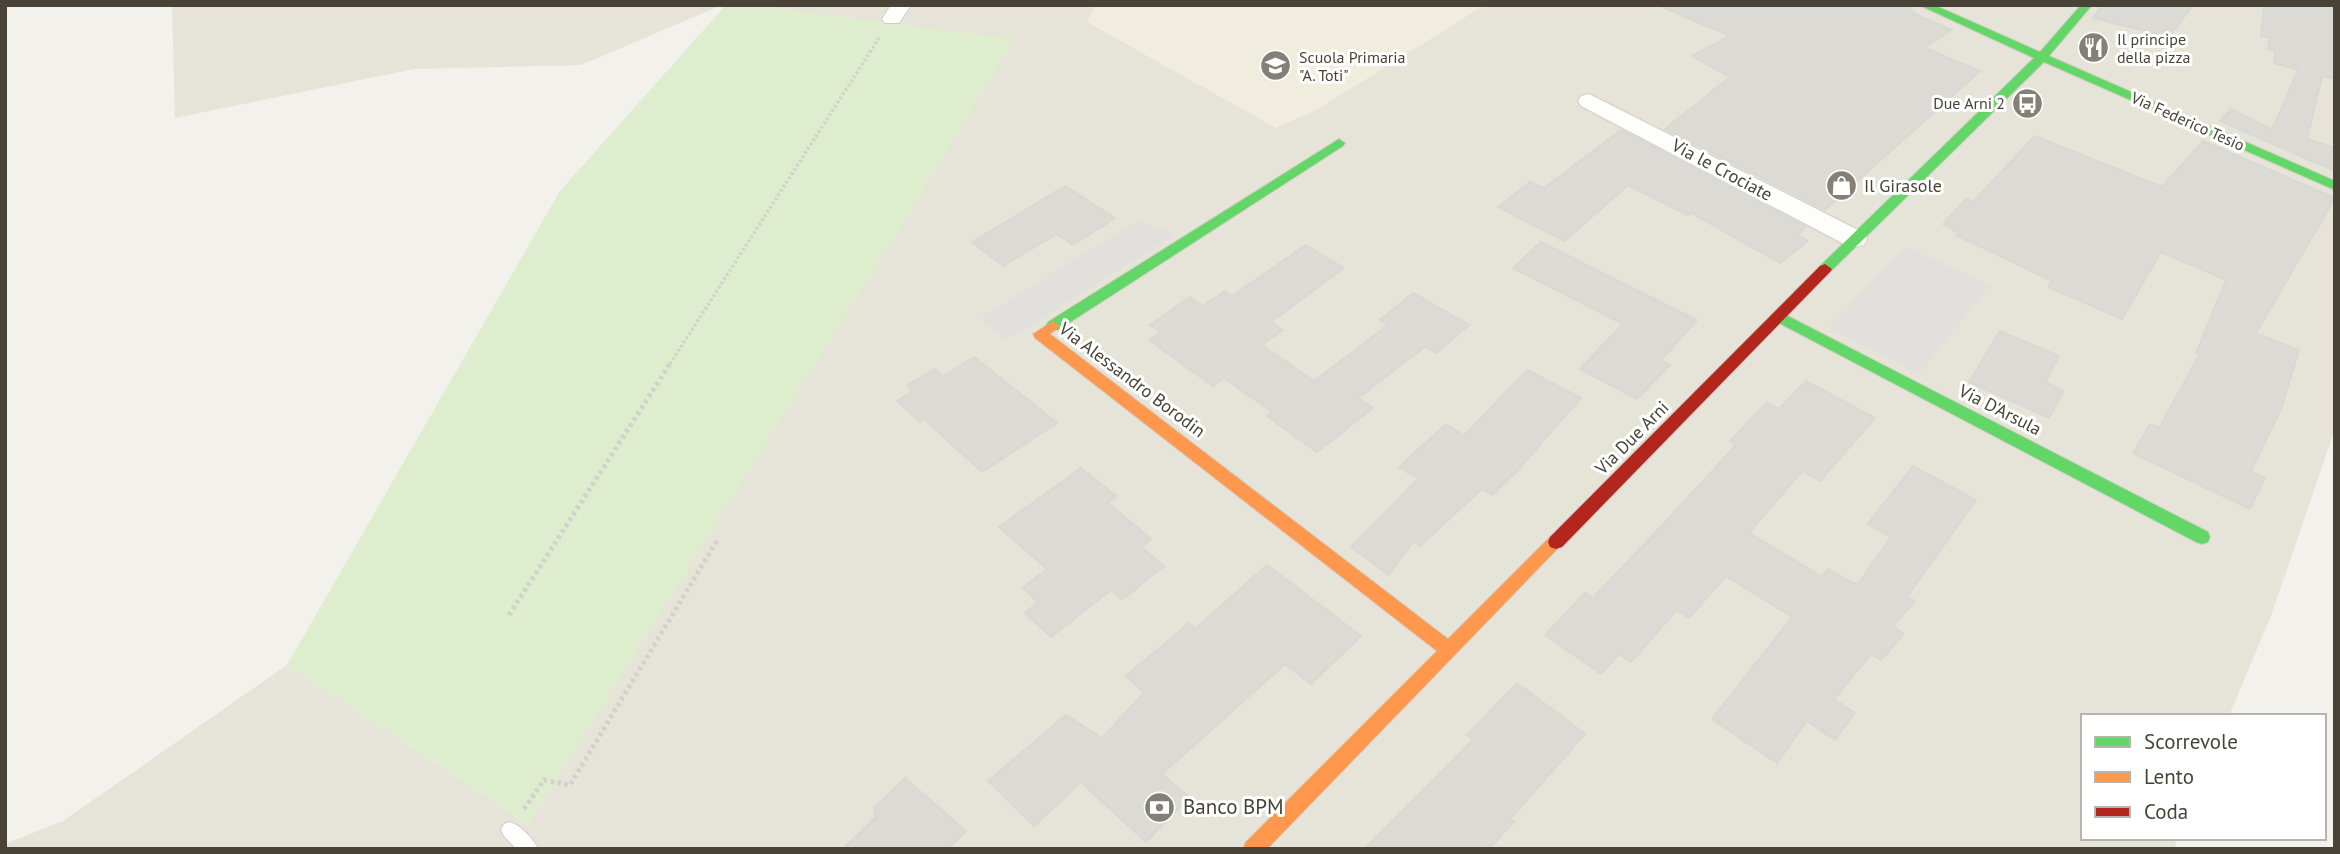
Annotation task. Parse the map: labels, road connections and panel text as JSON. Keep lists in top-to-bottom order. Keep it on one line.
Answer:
{"streets":{"street":["Via Federico Tesio","Via le Crociate","Via Alessandro Borodin","Via D'Arsula","Via Due Arni"]},"crossings":[["Via Federico Tesio","Via Due Arni"],["Via le Crociate","Via Due Arni"],["Via Alessandro Borodin","Via Due Arni"],["Via D'Arsula","Via Due Arni"]],"places":{"restaurant":["Il principe della pizza"],"school or university":["Scuola Primaria \"A. Toti\""],"bus stop":["Due Arni 2"],"shop":["Il Girasole"],"bank":["Banco BPM"]},"legend":["Scorrevole","Lento","Coda"]}
